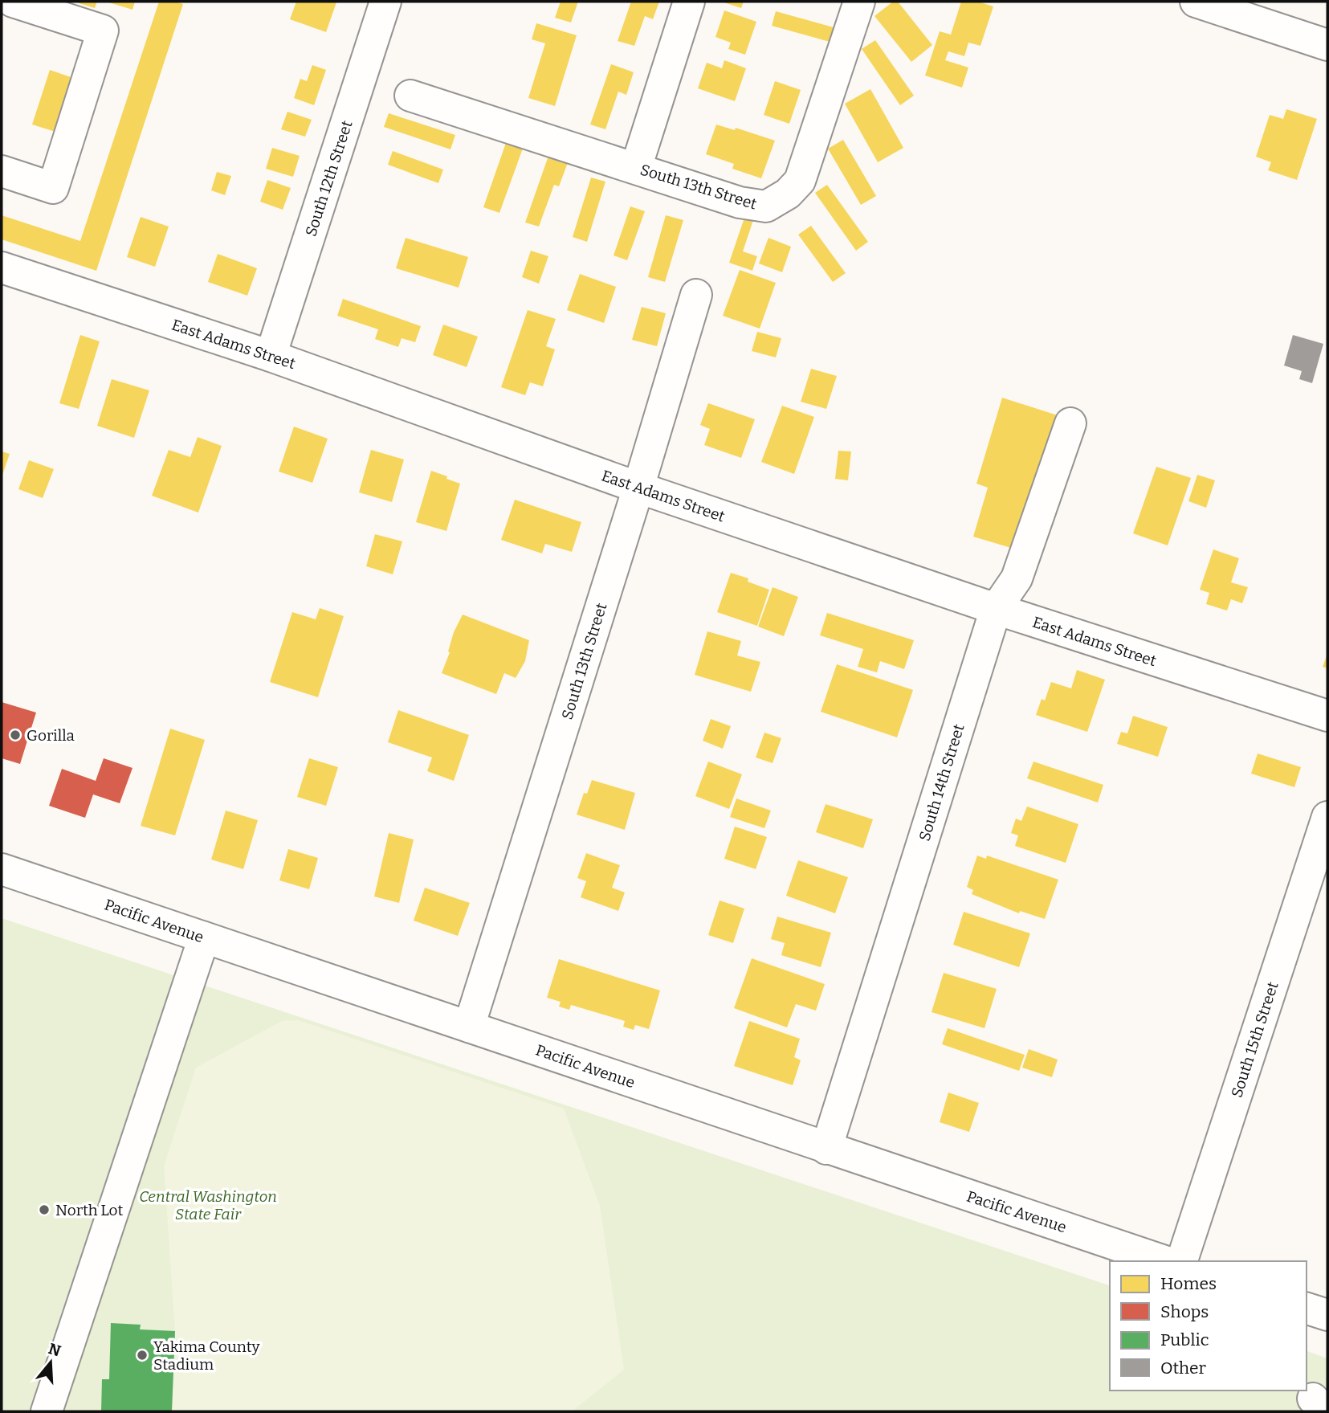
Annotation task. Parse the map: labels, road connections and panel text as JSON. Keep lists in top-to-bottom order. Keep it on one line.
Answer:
{"streets":{"street":["South 12th Street","South 13th Street","East Adams Street","South 14th Street","Pacific Avenue","South 15th Street"]},"crossings":[["South 12th Street","East Adams Street"],["South 13th Street","East Adams Street"],["South 13th Street","Pacific Avenue"],["East Adams Street","South 14th Street"],["South 14th Street","Pacific Avenue"]],"parks":["Central Washington State Fair"],"places":["Gorilla","North Lot","Yakima County Stadium"],"legend":["Homes","Shops","Public","Other"],"north":"top"}
